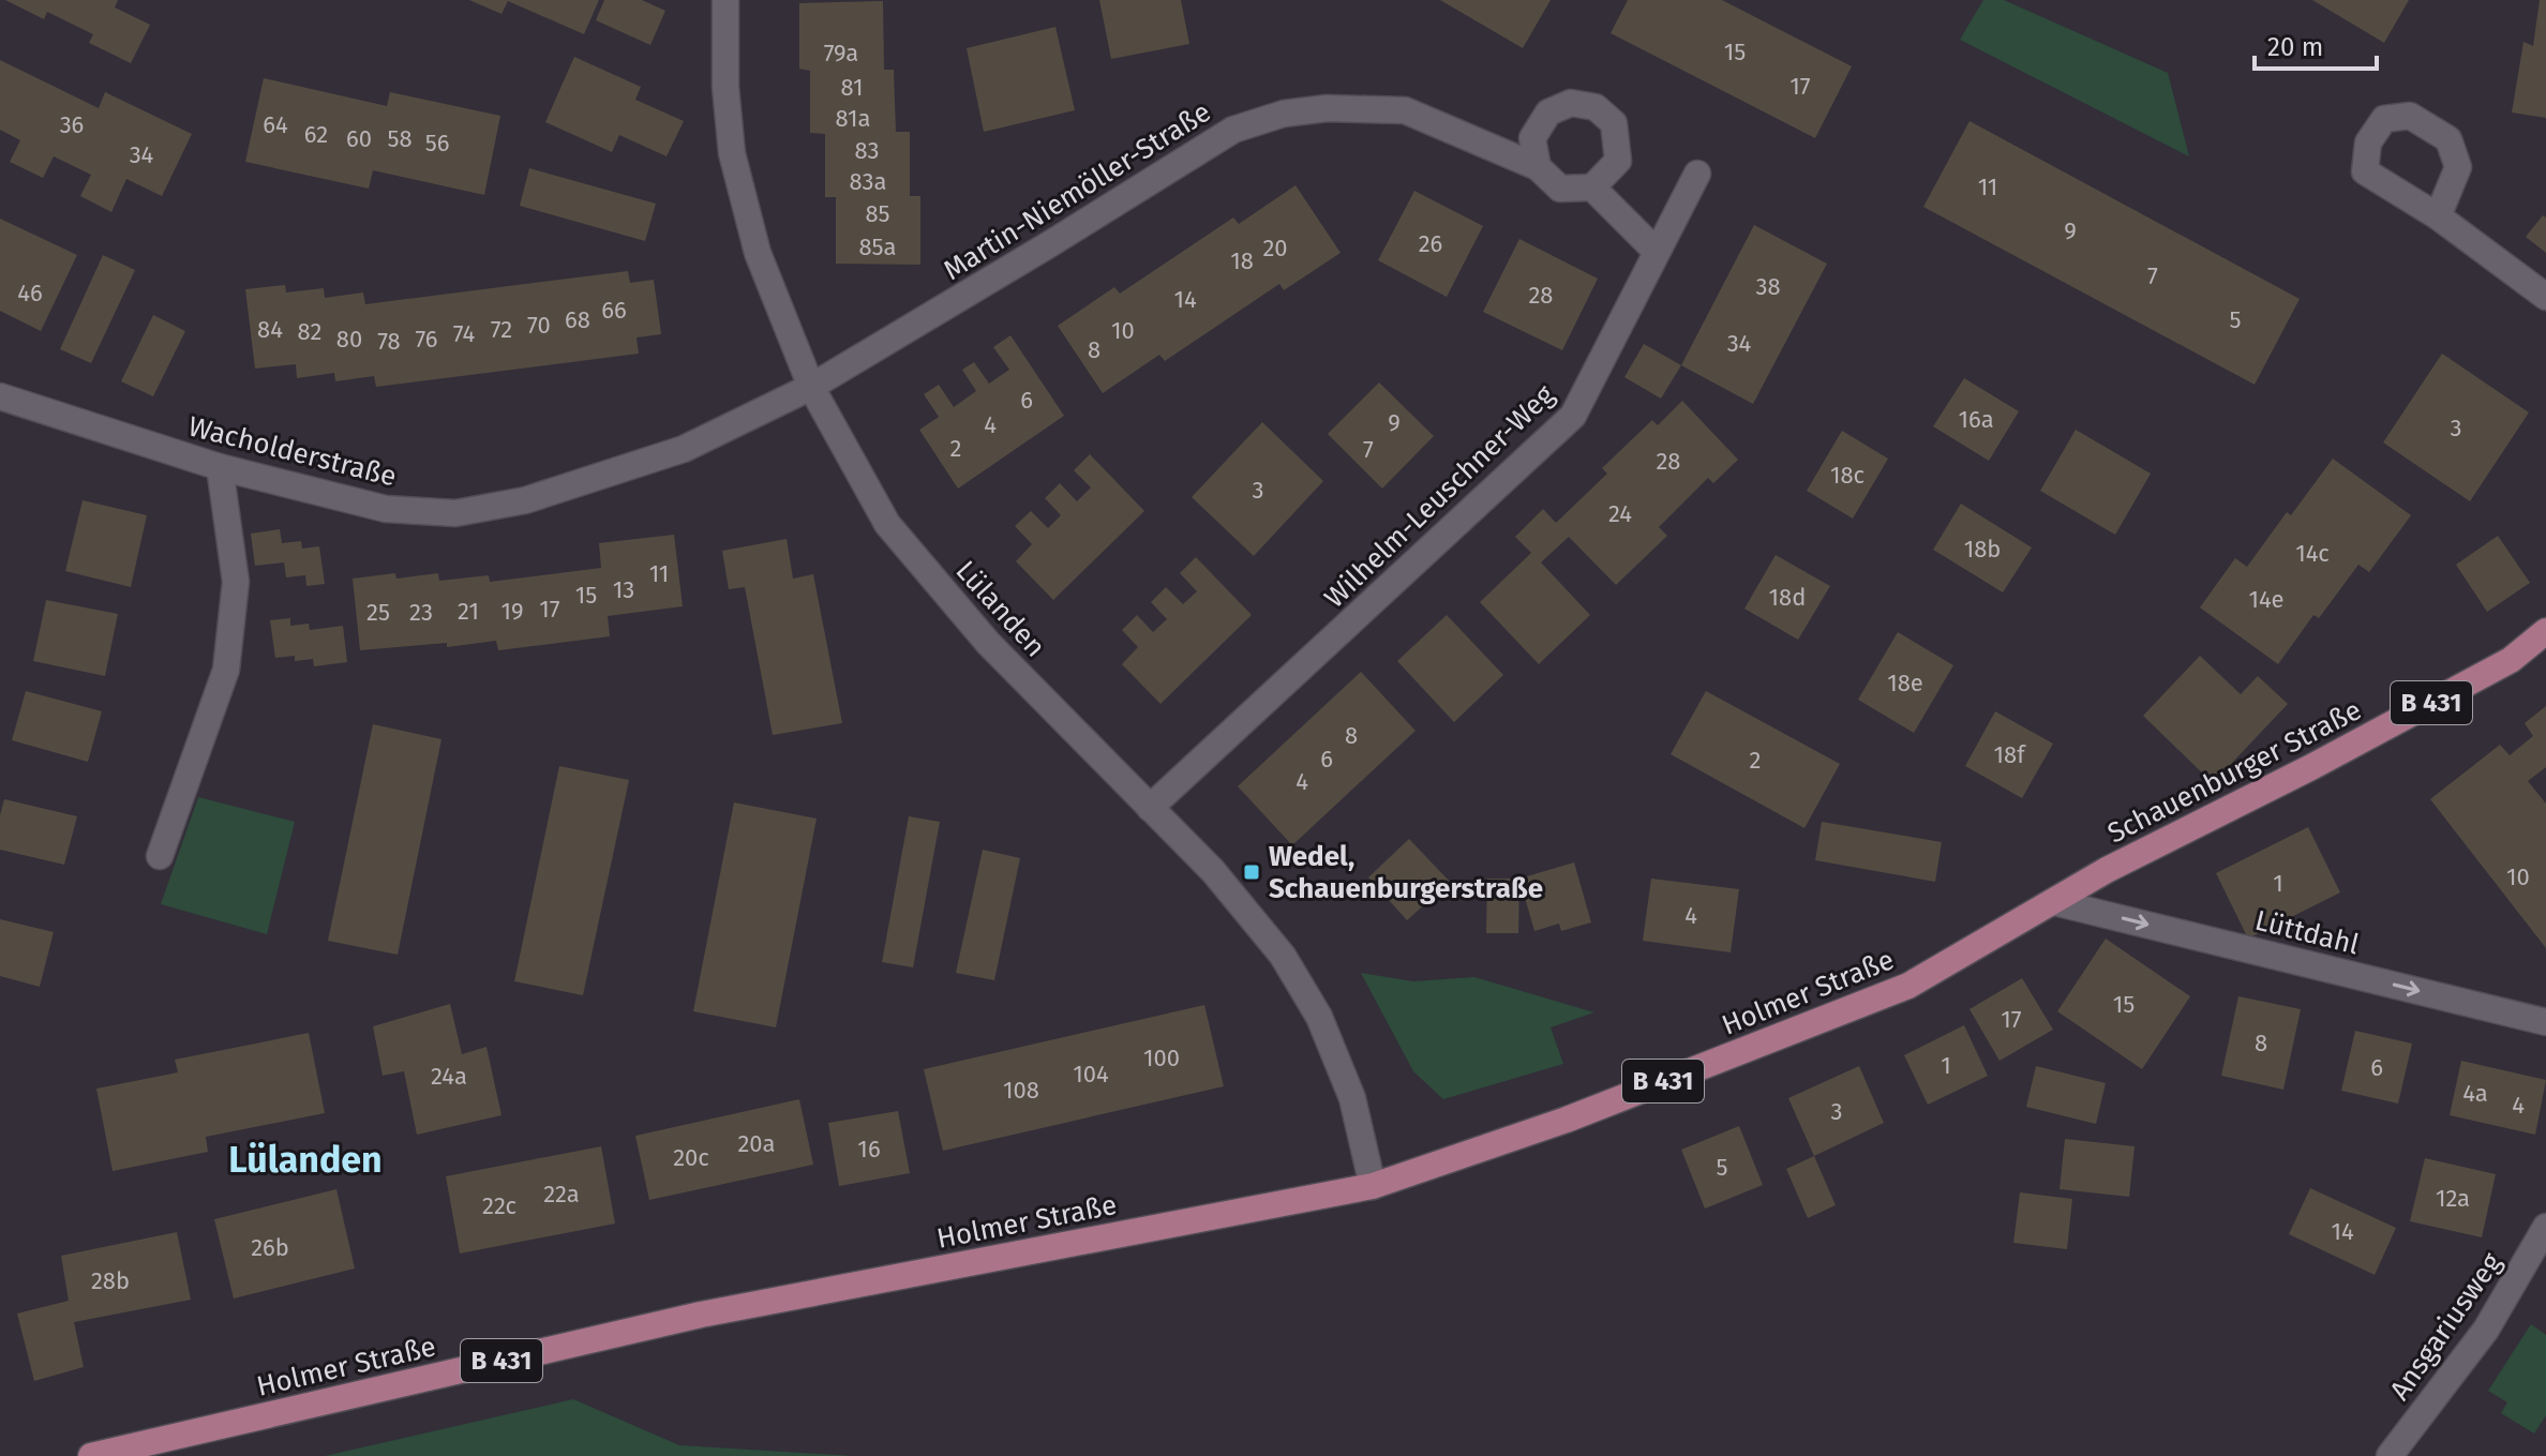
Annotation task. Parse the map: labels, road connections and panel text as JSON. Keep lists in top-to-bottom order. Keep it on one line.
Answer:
{"streets":{"main road":["B 431","Schauenburger Straße","Holmer Straße"],"street":["Martin-Niemöller-Straße","Wacholderstraße","Wilhelm-Leuschner-Weg","Lülanden","Lüttdahl","Ansgariusweg"]},"crossings":[["Martin-Niemöller-Straße","Wacholderstraße"],["Martin-Niemöller-Straße","Lülanden"],["Wacholderstraße","Lülanden"],["Wilhelm-Leuschner-Weg","Lülanden"],["Lülanden","Holmer Straße"],["Schauenburger Straße","Lüttdahl"],["Schauenburger Straße","Holmer Straße"]],"one_way":["Lüttdahl"],"districts":["Lülanden"],"places":{"transit":["Wedel, Schauenburgerstraße"]},"house_numbers":["15","79a","17","81","81a","36","64","62","60","58","56","83","34","83a","11","85","9","26","85a","20","18","7","38","46","28","14","66","68","5","70","84","72","10","82","74","80","76","78","34","8","6","16a","9","4","3","2","7","28","18c","3","24","18b","14c","11","13","15","18d","14e","17","21","19","25","23","18e","8","18f","6","2","4","10","1","4","15","17","8","100","1","6","104","24a","108","4a","4","3","20a","16","20c","5","22a","12a","22c","14","26b","28b"],"scale_bar":"20 m"}
